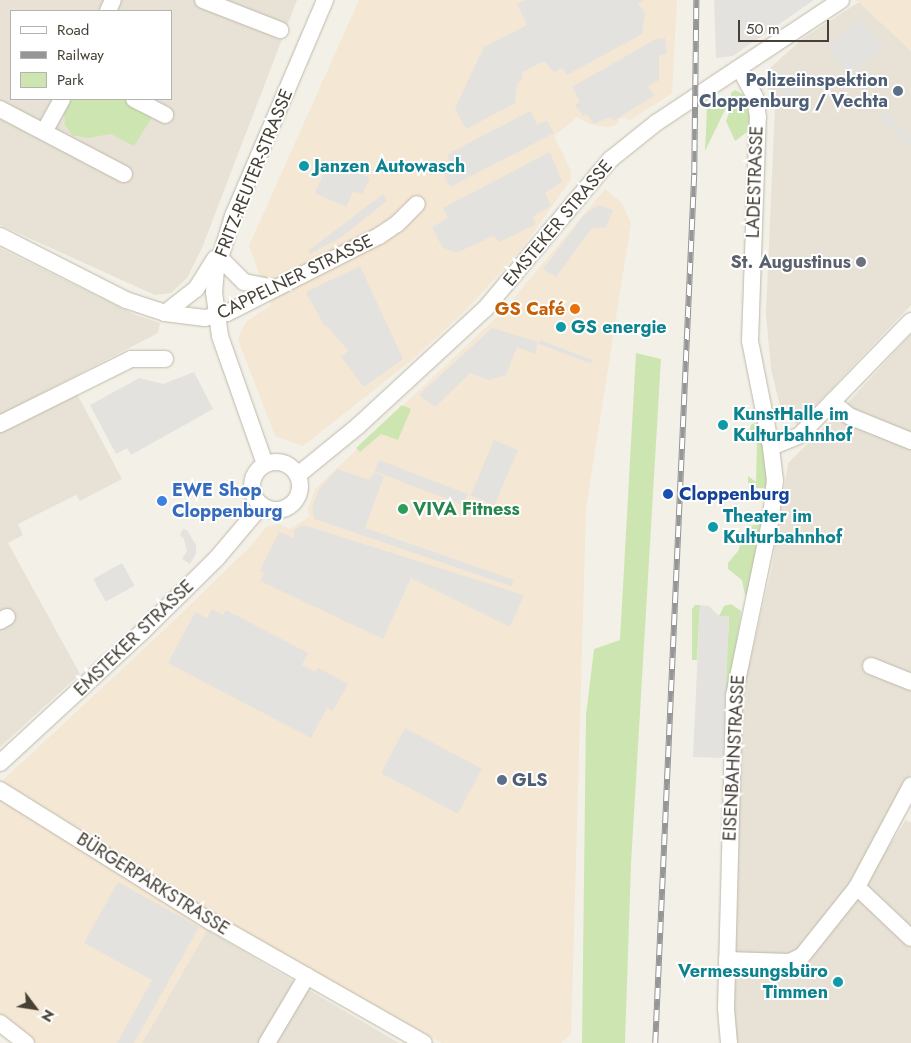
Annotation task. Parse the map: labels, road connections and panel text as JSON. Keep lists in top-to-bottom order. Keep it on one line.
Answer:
{"streets":{"street":["FRITZ-REUTER-STRASSE","LADESTRASSE","EMSTEKER STRASSE","CAPPELNER STRASSE","EISENBAHNSTRASSE","BÜRGERPARKSTRASSE"]},"crossings":[["FRITZ-REUTER-STRASSE","EMSTEKER STRASSE"],["FRITZ-REUTER-STRASSE","CAPPELNER STRASSE"],["LADESTRASSE","EMSTEKER STRASSE"],["LADESTRASSE","EISENBAHNSTRASSE"]],"places":["Polizeiinspektion Cloppenburg / Vechta","Janzen Autowasch","St. Augustinus","GS Café","GS energie","KunstHalle im Kulturbahnhof","Cloppenburg","EWE Shop Cloppenburg","VIVA Fitness","Theater im Kulturbahnhof","GLS","Vermessungsbüro Timmen"],"legend":["Road","Railway","Park"],"scale_bar":"50 m","north":"bottom right"}
